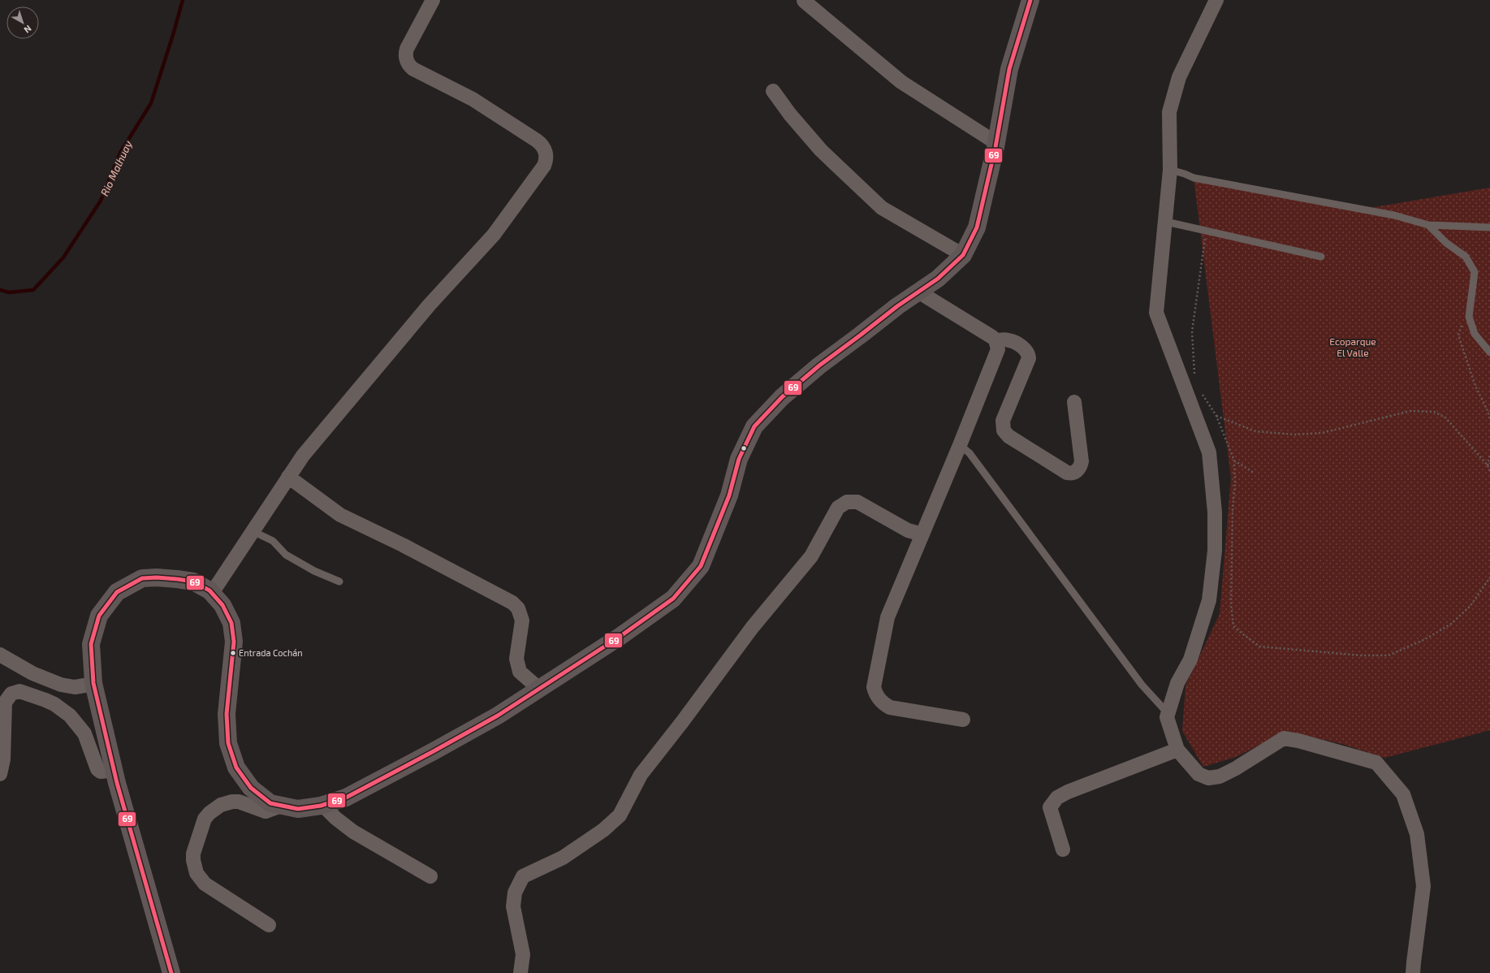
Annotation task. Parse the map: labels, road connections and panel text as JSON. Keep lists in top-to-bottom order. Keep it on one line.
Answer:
{"water":["Rio Malhuay"],"parks":["Ecoparque El Valle"],"places":["Entrada Cochán"],"lines":["transit line 69"],"north":"bottom right"}
